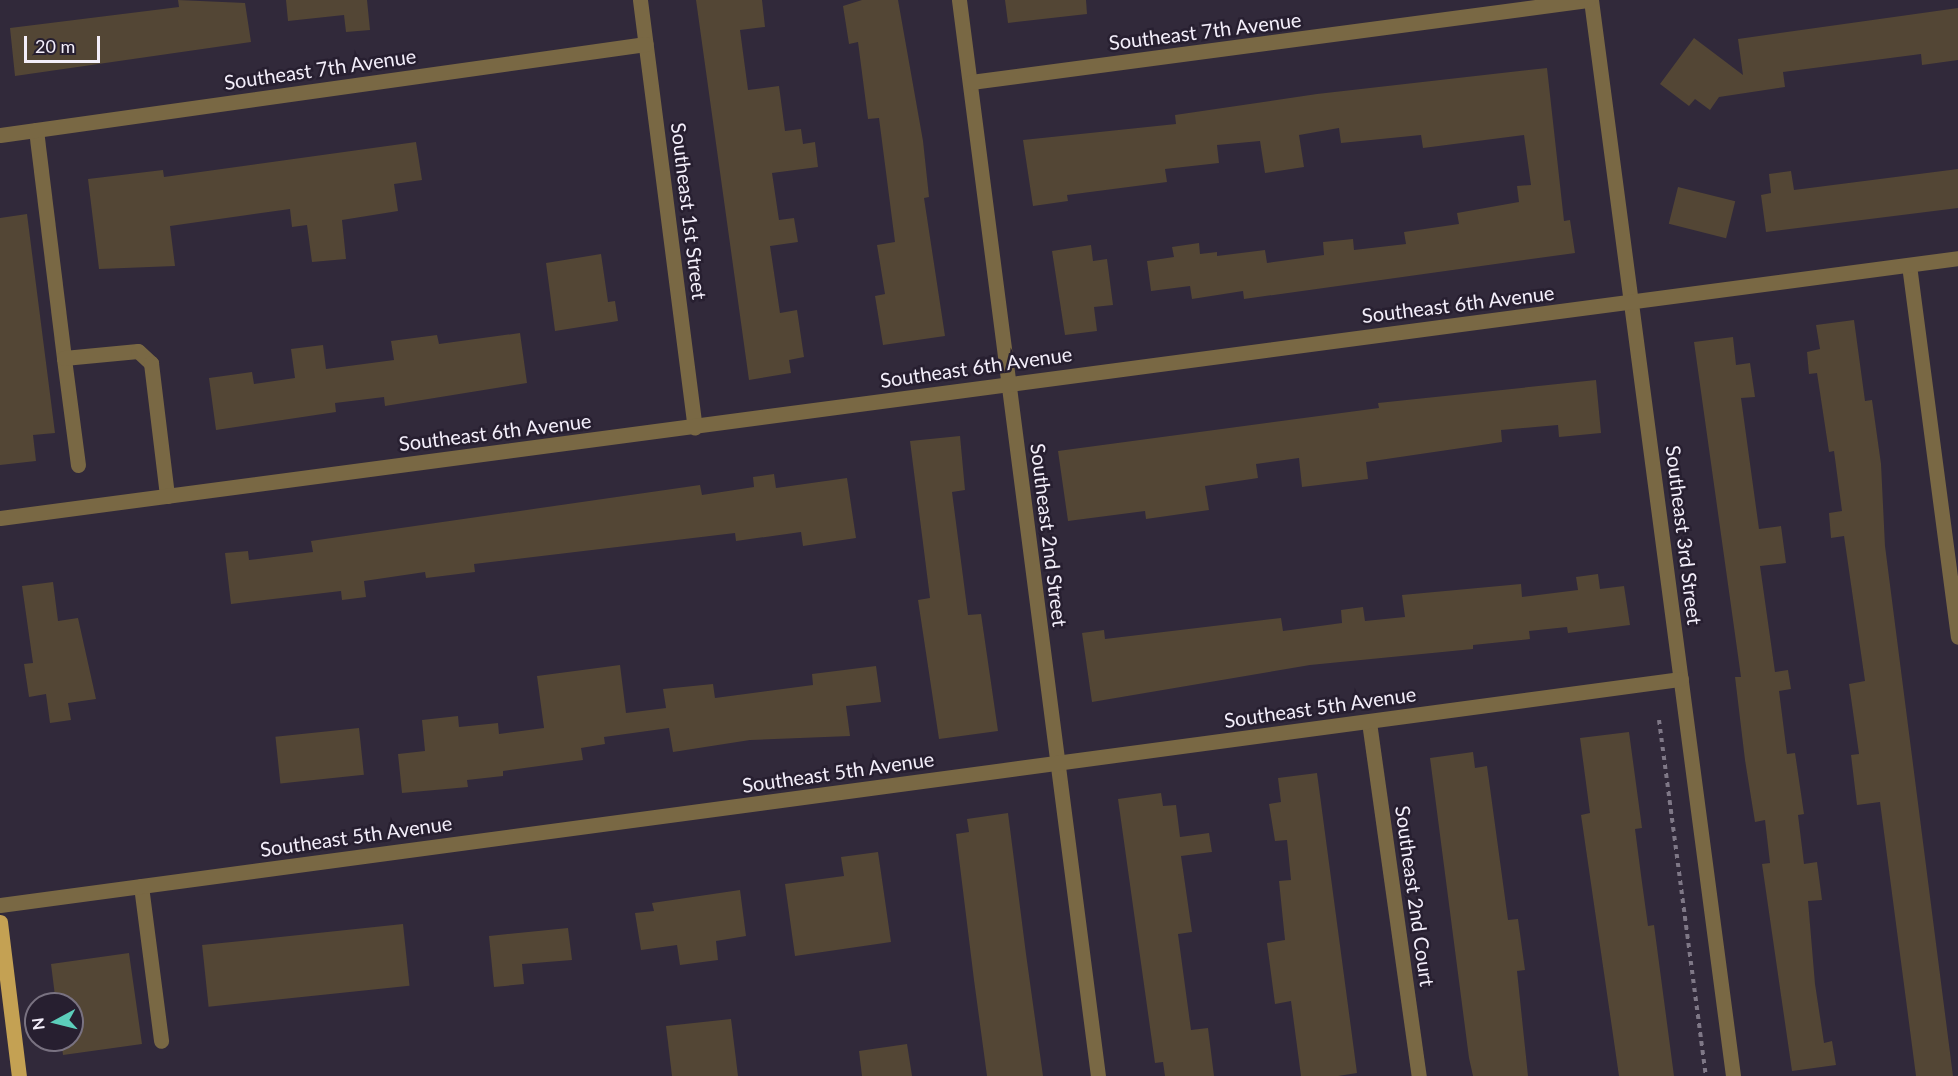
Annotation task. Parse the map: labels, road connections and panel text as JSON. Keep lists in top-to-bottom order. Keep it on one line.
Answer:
{"streets":{"street":["Southeast 7th Avenue","Southeast 1st Street","Southeast 6th Avenue","Southeast 2nd Street","Southeast 3rd Street","Southeast 5th Avenue","Southeast 2nd Court"]},"crossings":[["Southeast 7th Avenue","Southeast 1st Street"],["Southeast 7th Avenue","Southeast 2nd Street"],["Southeast 7th Avenue","Southeast 3rd Street"],["Southeast 1st Street","Southeast 6th Avenue"],["Southeast 6th Avenue","Southeast 2nd Street"],["Southeast 6th Avenue","Southeast 3rd Street"],["Southeast 2nd Street","Southeast 5th Avenue"],["Southeast 3rd Street","Southeast 5th Avenue"],["Southeast 5th Avenue","Southeast 2nd Court"]],"scale_bar":"20 m","north":"left"}
